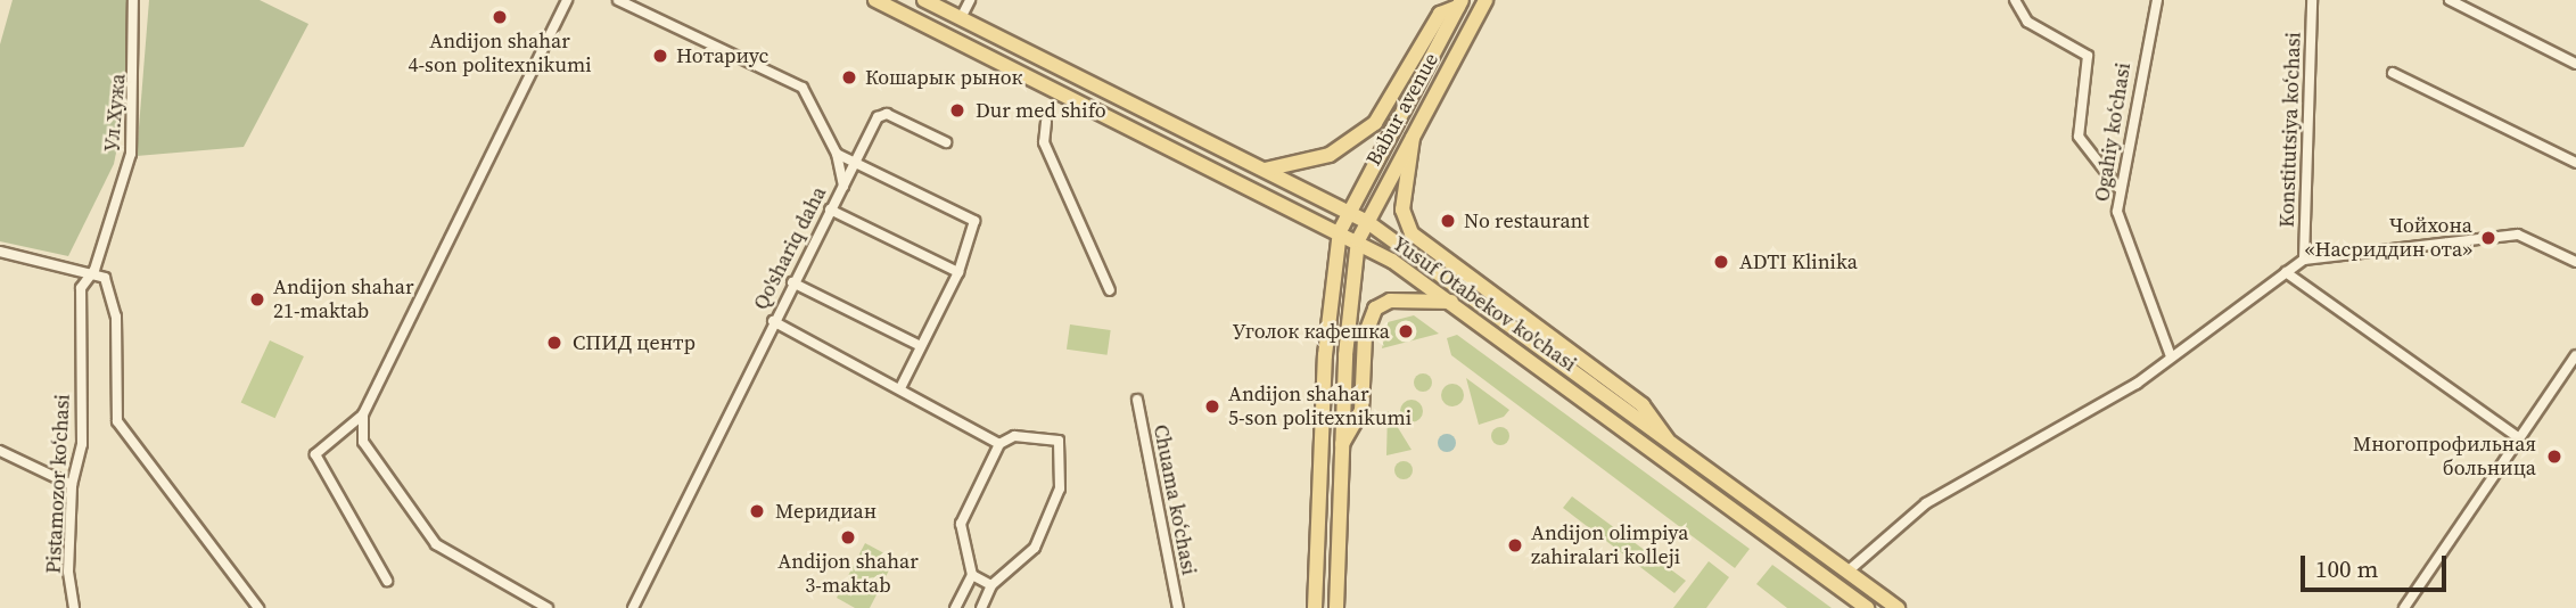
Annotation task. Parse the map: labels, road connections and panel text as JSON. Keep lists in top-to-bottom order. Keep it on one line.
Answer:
{"streets":{"main road":["Babur avenue","Yusuf Otabekov ko'chasi"],"street":["Ул.Хужа","Konstitutsiya koʻchasi","Ogahiy koʻchasi","Qo'shariq daha","Pistamozor koʻchasi","Chuama koʻchasi"]},"crossings":[["Babur avenue","Yusuf Otabekov ko'chasi"],["Ул.Хужа","Pistamozor koʻchasi"]],"places":["Andijon shahar 4-son politexnikumi","Нотариус","Кошарык рынок","Dur med shifo","No restaurant","Чойхона «Насриддин ота»","ADTI Klinika","Andijon shahar 21-maktab","Уголок кафешка","СПИД центр","Andijon shahar 5-son politexnikumi","Многопрофильная больница","Меридиан","Andijon shahar 3-maktab","Andijon olimpiya zahiralari kolleji"],"scale_bar":"100 m"}
